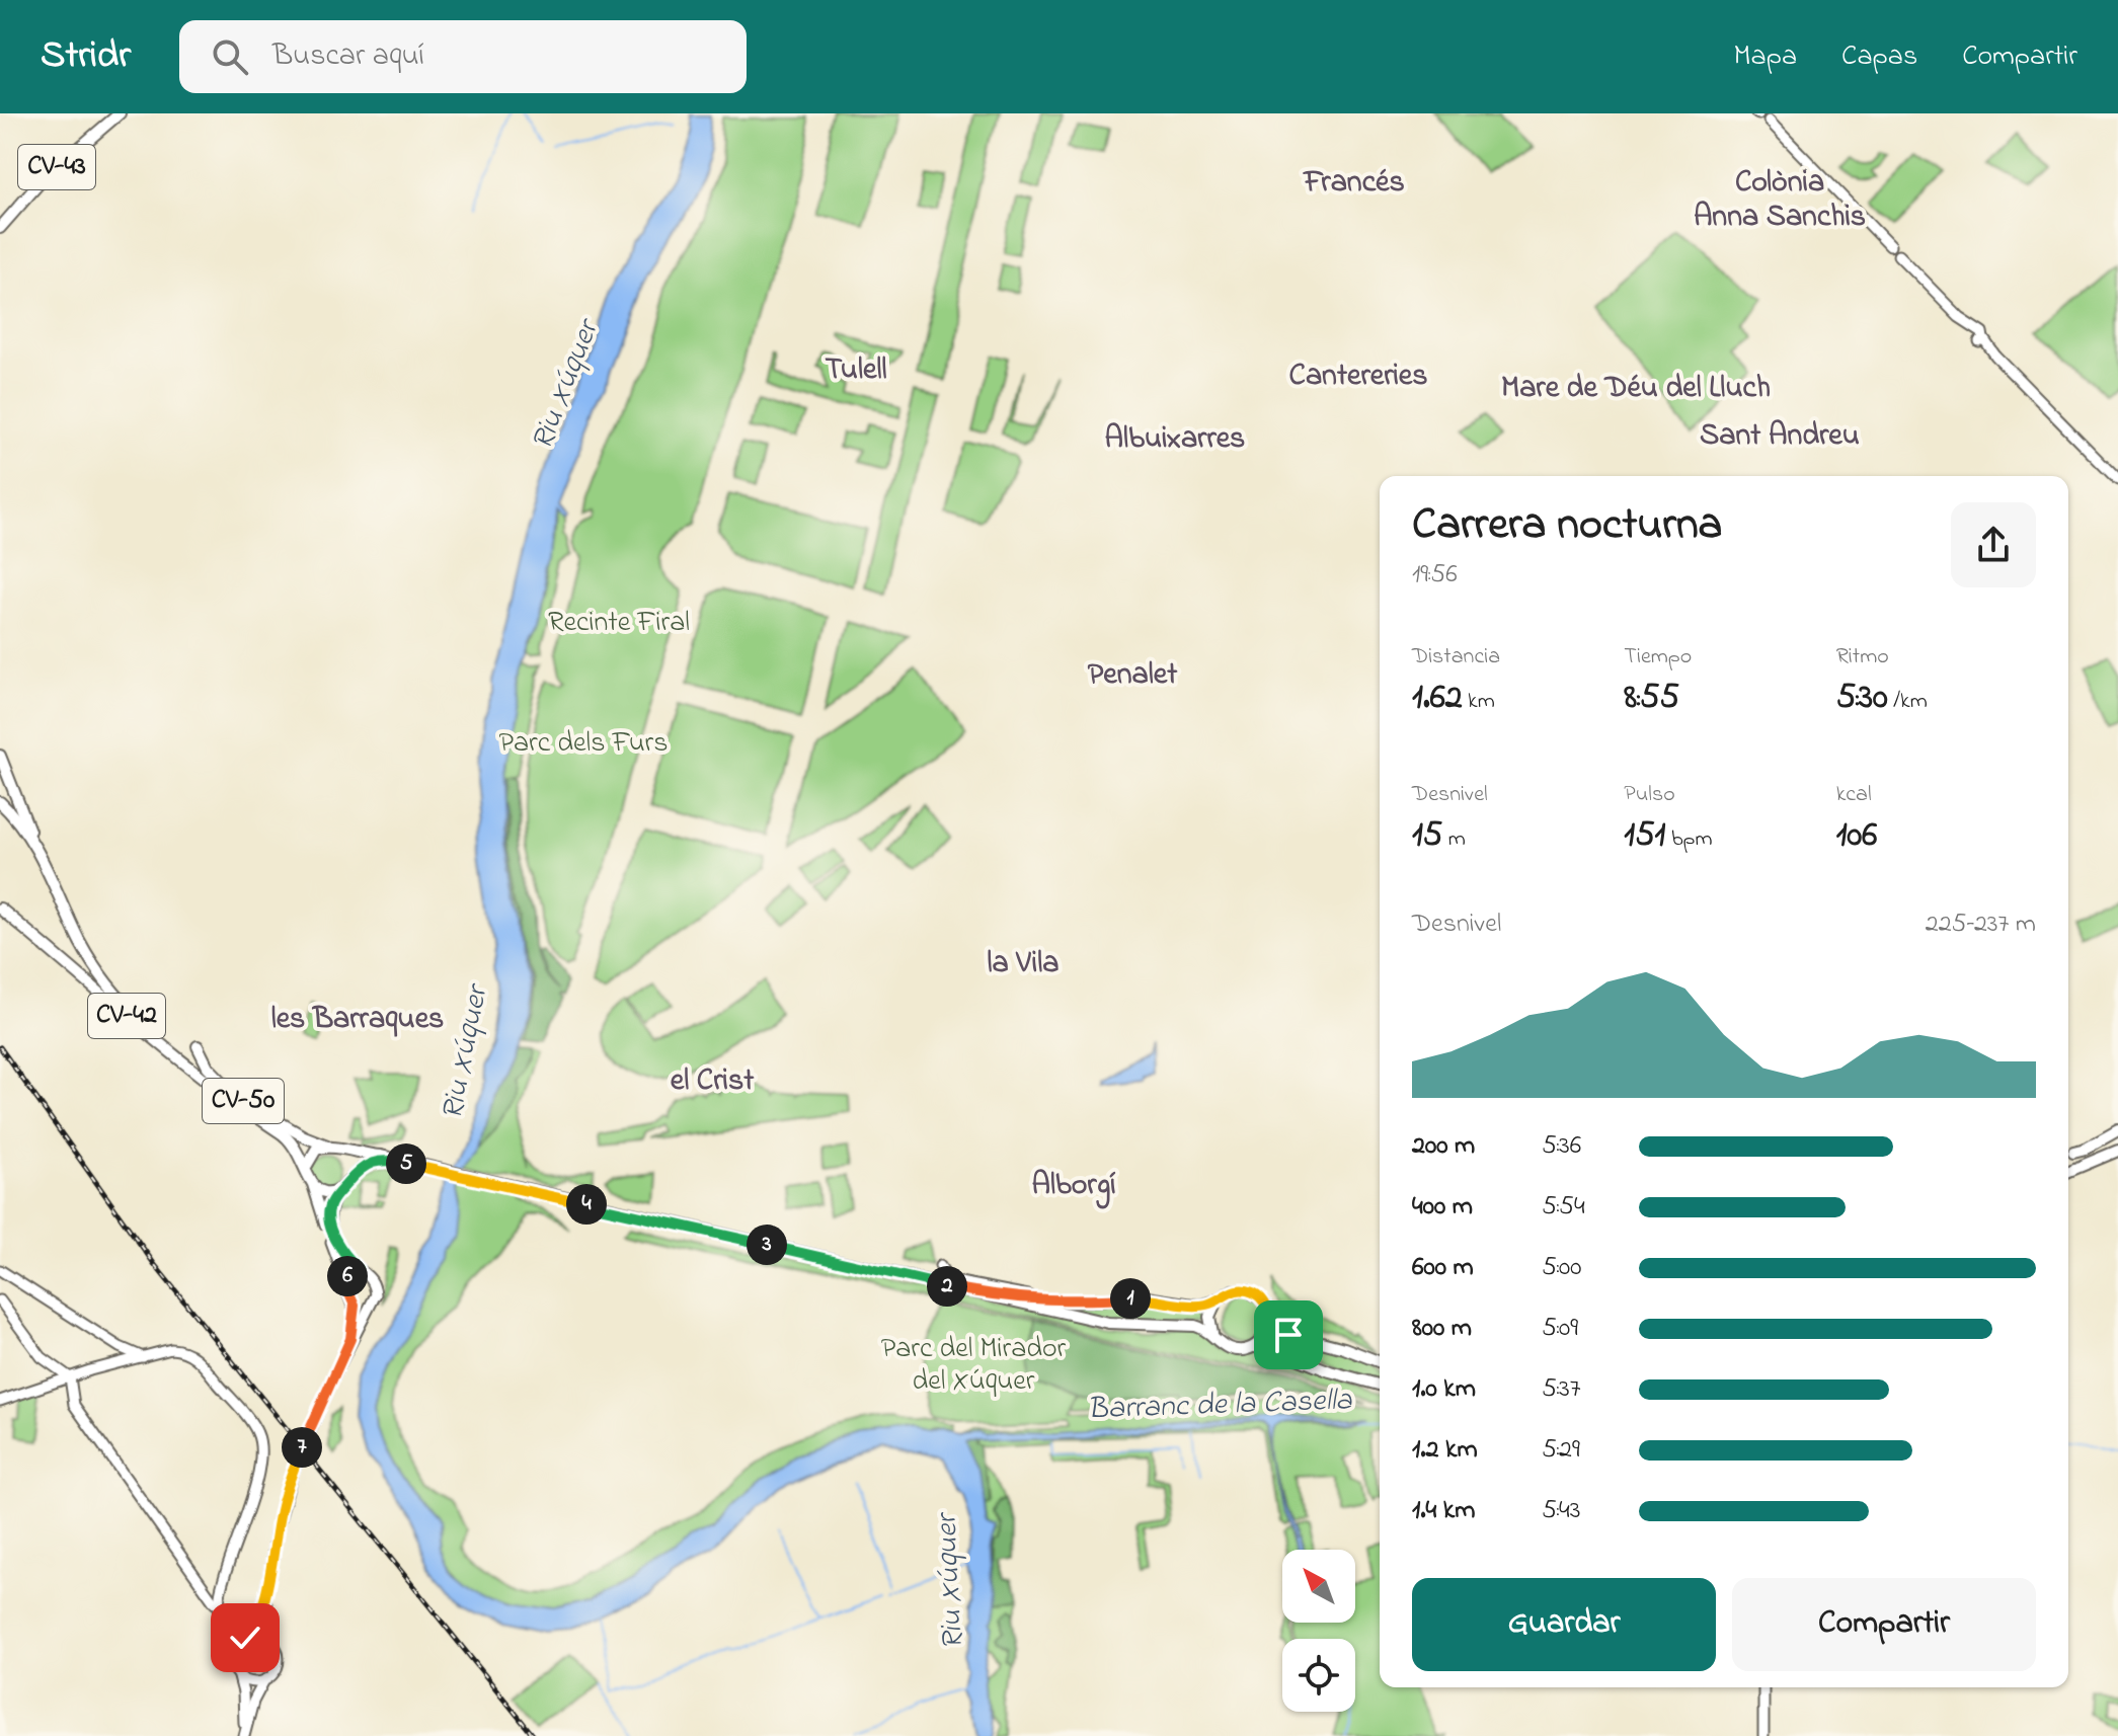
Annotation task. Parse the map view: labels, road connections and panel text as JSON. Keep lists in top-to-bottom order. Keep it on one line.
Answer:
{"streets":{"main road":["CV-43","CV-42","CV-50"]},"crossings":[["CV-42","CV-50"]],"districts":["Francés","Colònia Anna Sanchis","Tulell","Cantereries","Mare de Déu del Lluch","Sant Andreu","Albuixarres","Penalet","la Vila","les Barraques","el Crist","Alborgí"],"water":["Riu Xúquer","Barranc de la Casella"],"parks":["Recinte Firal","Parc dels Furs","Parc del Mirador del Xúquer"],"north":"top left","page":{"header":"Stridr","search":"Buscar aquí","nav":["Mapa","Capas","Compartir"],"heading":["Carrera nocturna","19:56"],"stats":[["Distancia","1.62 km"],["Tiempo","8:55"],["Ritmo","5:30 /km"],["Desnivel","15 m"],["Pulso","151 bpm"],["kcal","106"]],"chart":["Desnivel","225–237 m"],"list":[{"name":"200 m","note":"5:36"},{"name":"400 m","note":"5:54"},{"name":"600 m","note":"5:00"},{"name":"800 m","note":"5:09"},{"name":"1.0 km","note":"5:37"},{"name":"1.2 km","note":"5:29"},{"name":"1.4 km","note":"5:43"}],"pins":["5","4","3","6","2","1","7"],"buttons":["Guardar","Compartir"]}}
